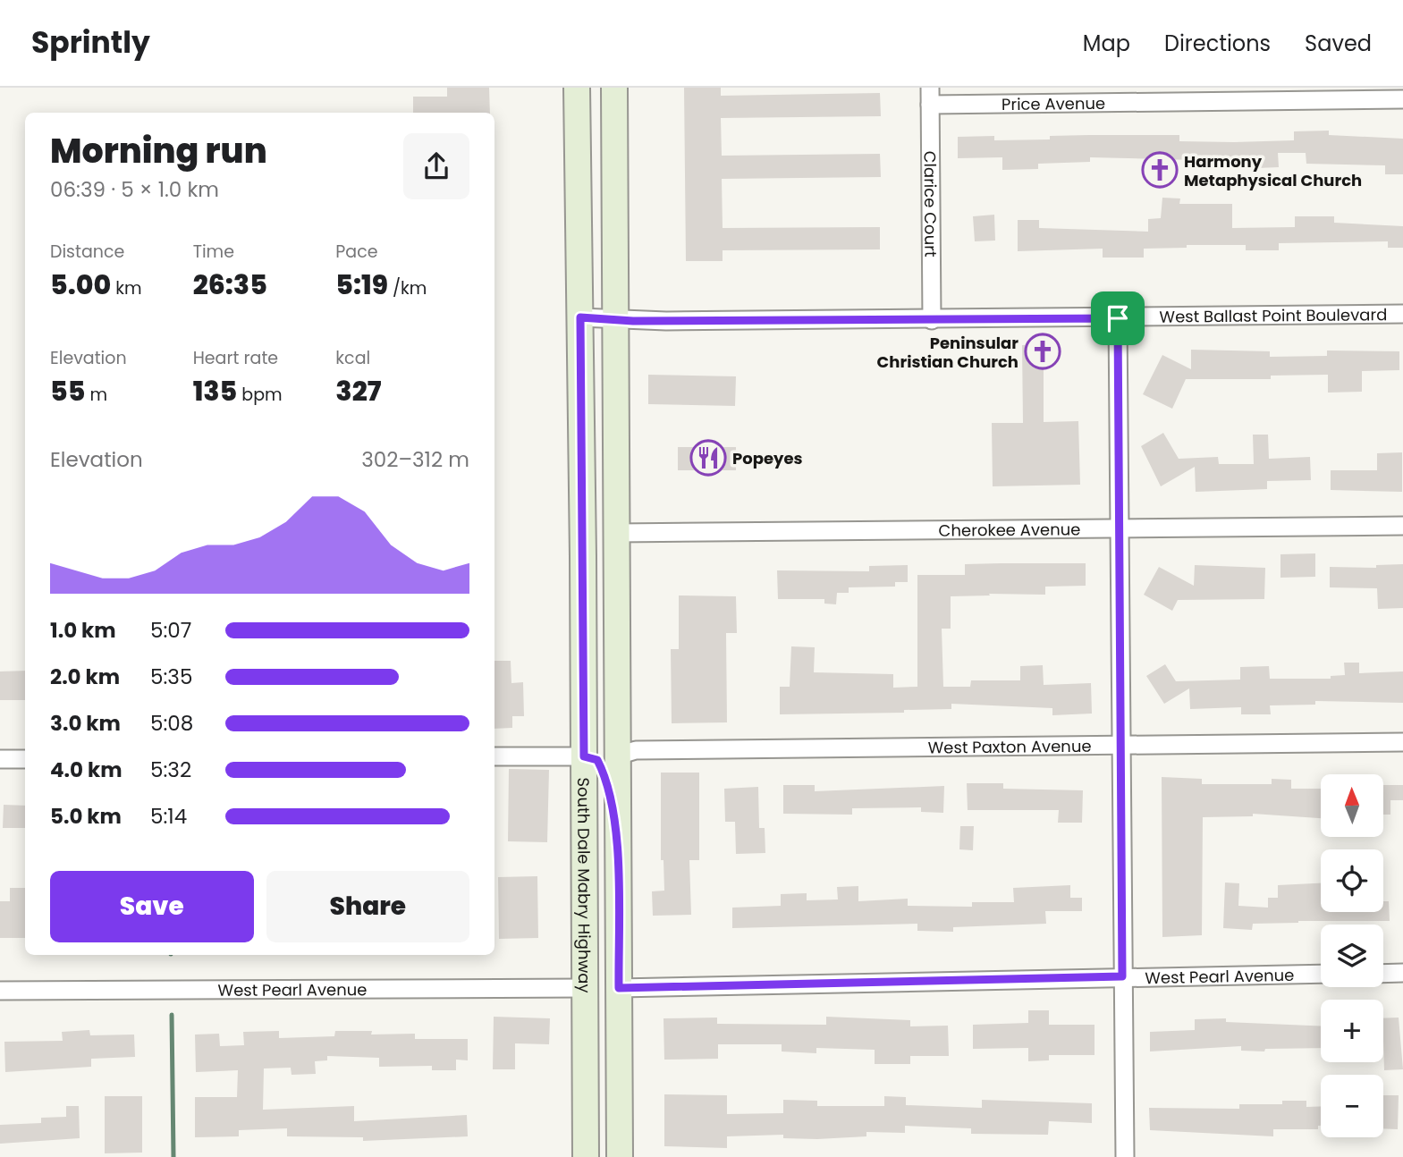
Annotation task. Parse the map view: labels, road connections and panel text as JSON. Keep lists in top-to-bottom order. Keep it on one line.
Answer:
{"streets":{"main road":["South Dale Mabry Highway"],"street":["Price Avenue","Clarice Court","West Ballast Point Boulevard","Cherokee Avenue","West Paxton Avenue","West Pearl Avenue"]},"crossings":[["Price Avenue","Clarice Court"],["Clarice Court","West Ballast Point Boulevard"],["West Ballast Point Boulevard","South Dale Mabry Highway"],["South Dale Mabry Highway","West Pearl Avenue"]],"places":{"church":["Harmony Metaphysical Church","Peninsular Christian Church"],"restaurant":["Popeyes"]},"north":"top","page":{"header":"Sprintly","nav":["Map","Directions","Saved"],"heading":["Morning run","06:39 · 5 × 1.0 km"],"stats":[["Distance","5.00 km"],["Time","26:35"],["Pace","5:19 /km"],["Elevation","55 m"],["Heart rate","135 bpm"],["kcal","327"]],"chart":["Elevation","302–312 m"],"list":[{"name":"1.0 km","note":"5:07"},{"name":"2.0 km","note":"5:35"},{"name":"3.0 km","note":"5:08"},{"name":"4.0 km","note":"5:32"},{"name":"5.0 km","note":"5:14"}],"map_buttons":["+","−"],"buttons":["Save","Share"]}}
